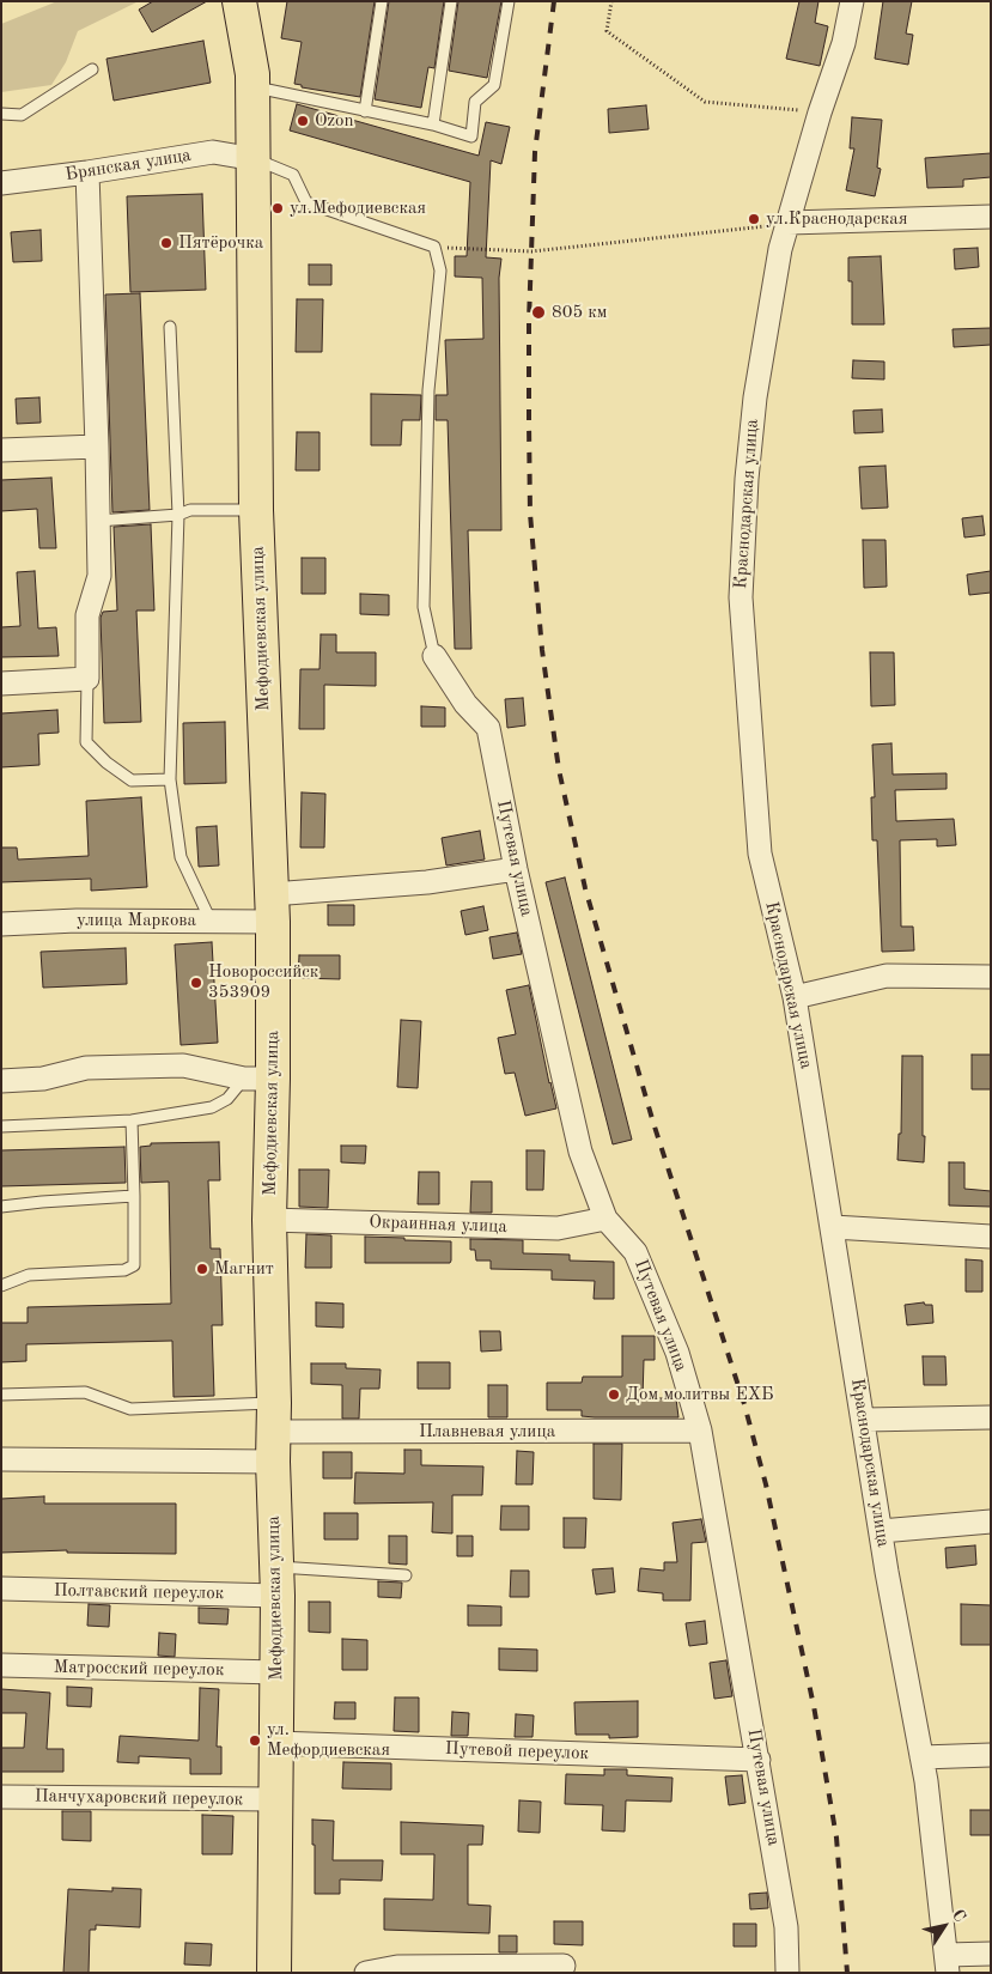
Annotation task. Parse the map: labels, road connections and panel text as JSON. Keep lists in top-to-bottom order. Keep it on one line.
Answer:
{"streets":{"main road":["Мефодиевская улица"],"street":["Брянская улица","Краснодарская улица","Путевая улица","улица Маркова","Окраинная улица","Плавневая улица","Полтавский переулок","Матросский переулок","Путевой переулок","Панчухаровский переулок"]},"crossings":[["Брянская улица","Мефодиевская улица"],["Мефодиевская улица","улица Маркова"],["Мефодиевская улица","Окраинная улица"],["Мефодиевская улица","Плавневая улица"],["Мефодиевская улица","Полтавский переулок"],["Мефодиевская улица","Матросский переулок"],["Мефодиевская улица","Путевой переулок"],["Мефодиевская улица","Панчухаровский переулок"],["Путевая улица","улица Маркова"],["Путевая улица","Окраинная улица"],["Путевая улица","Плавневая улица"],["Путевая улица","Путевой переулок"]],"places":["Ozon","ул.Мефодиевская","ул.Краснодарская","Пятёрочка","805 км","Новороссийск 353909","Магнит","Дом молитвы ЕХБ","ул. Мефордиевская"],"north":"top right"}
